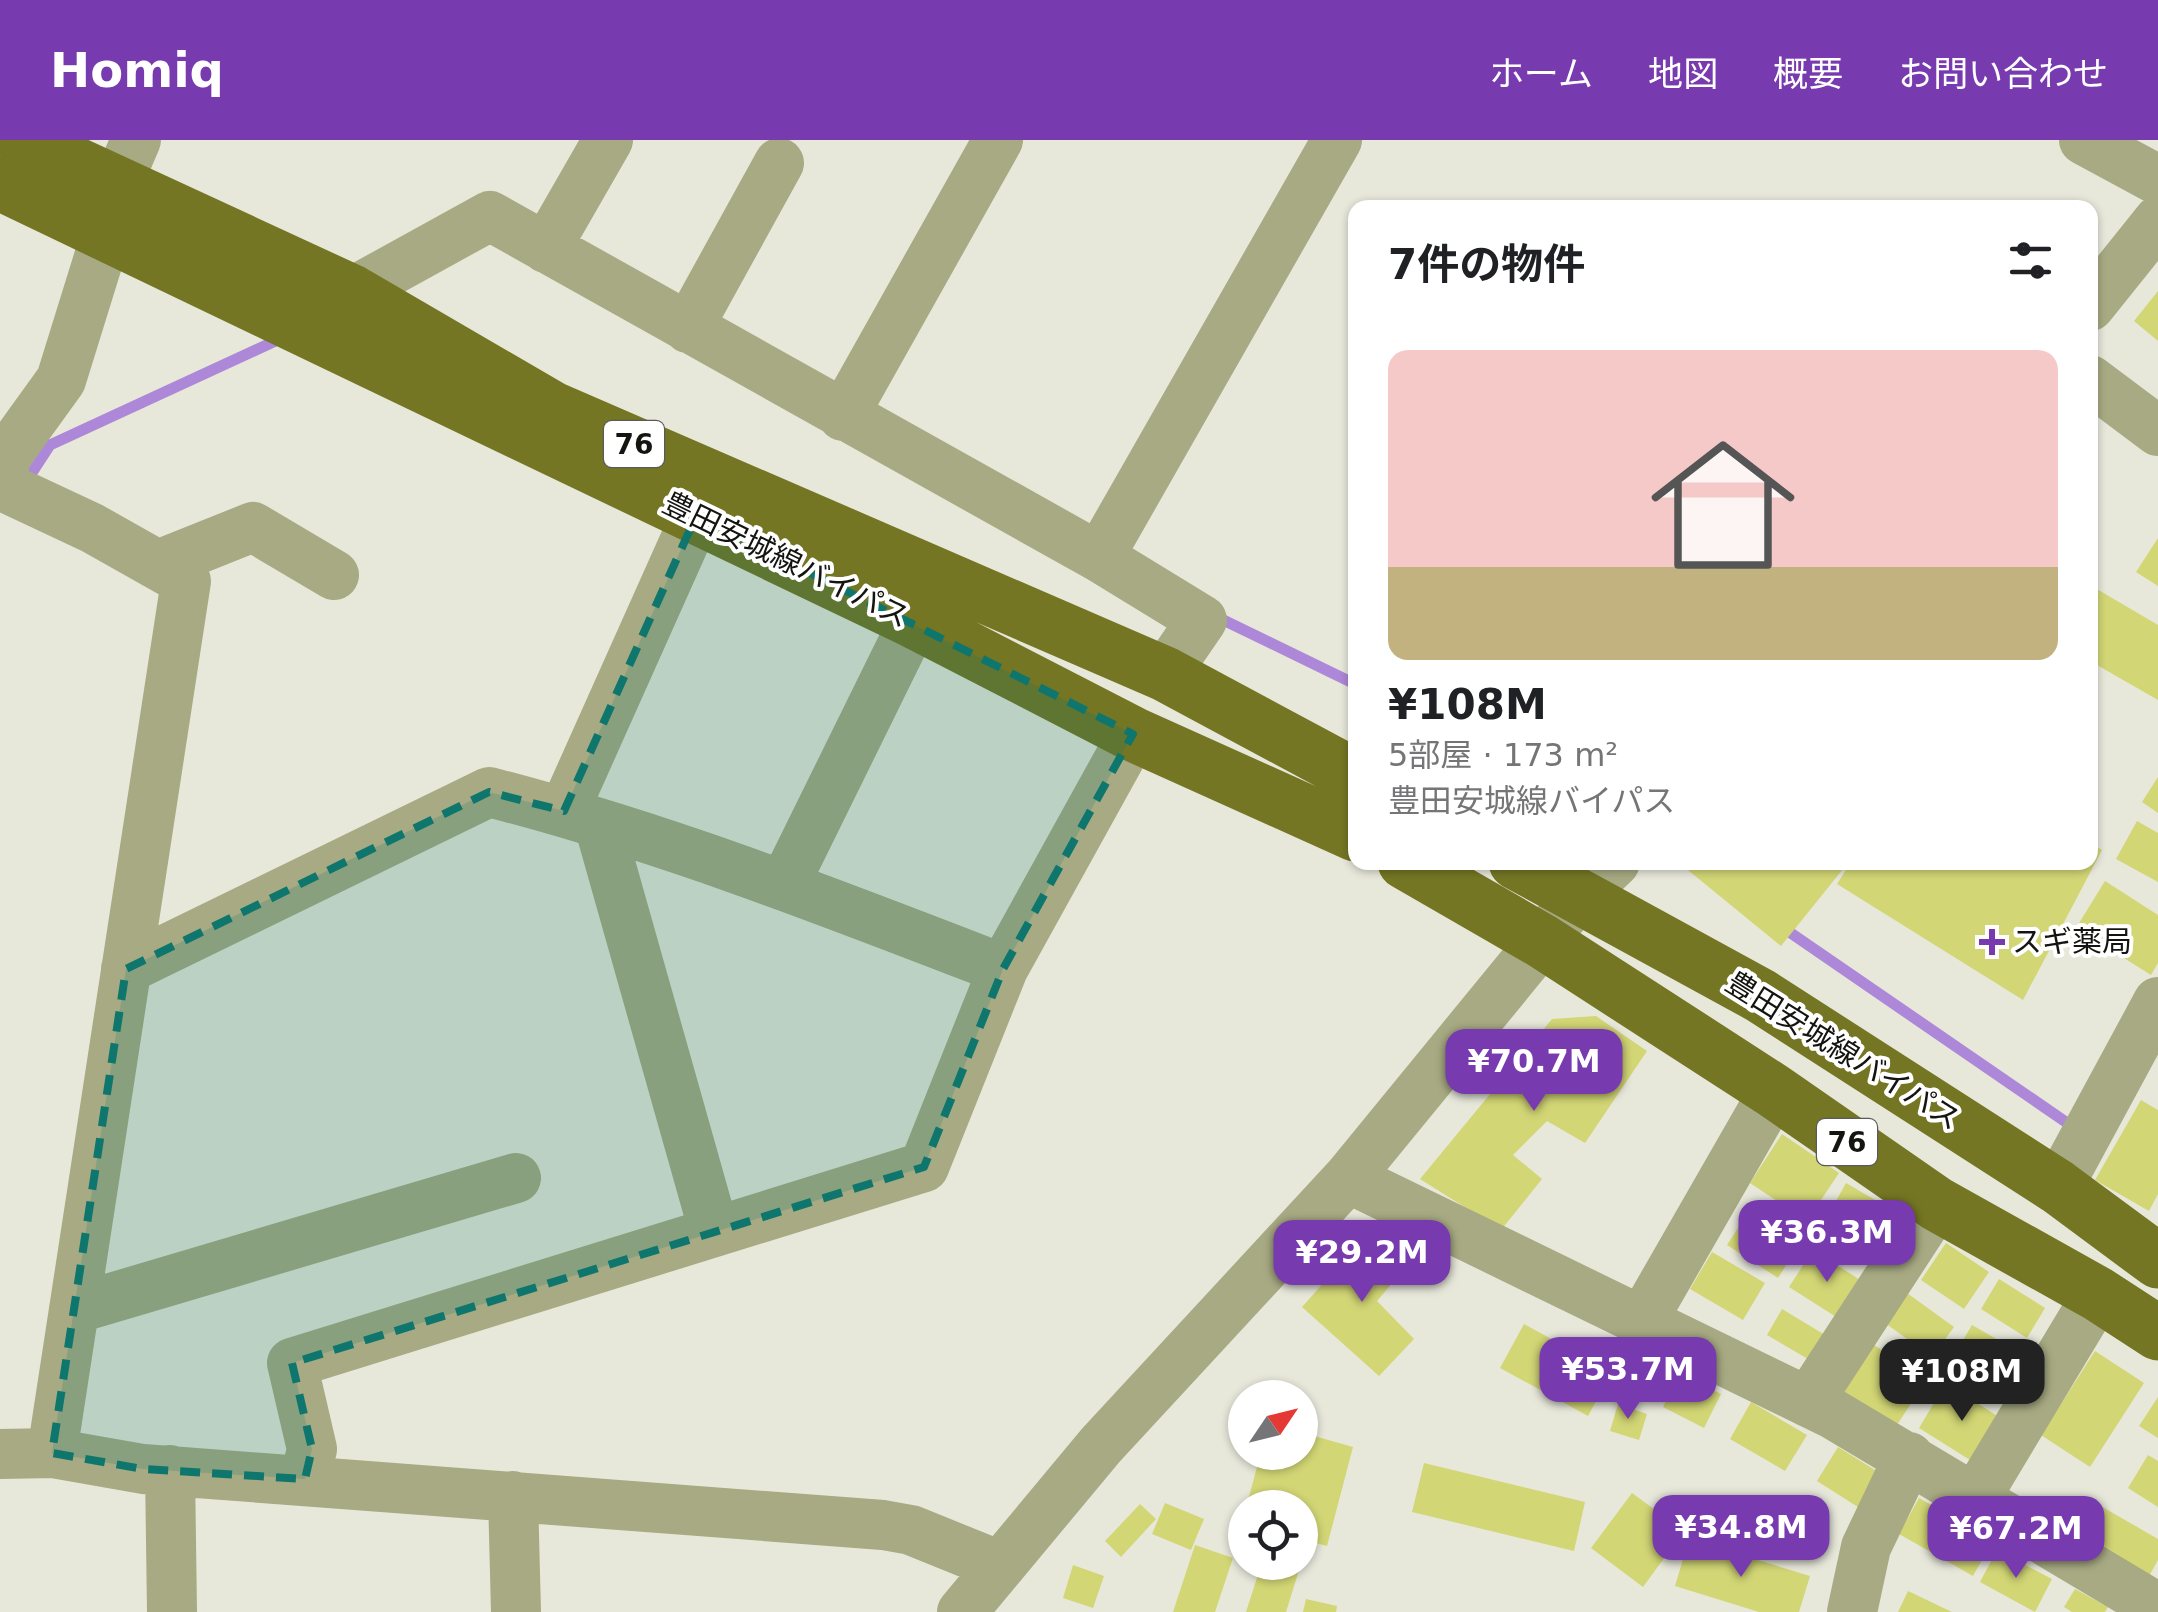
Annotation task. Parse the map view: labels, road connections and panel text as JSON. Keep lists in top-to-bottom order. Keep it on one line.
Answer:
{"streets":{"main road":["76","豊田安城線バイパス"]},"places":{"health":["スギ薬局"]},"north":"top right","page":{"header":"Homiq","nav":["ホーム","地図","概要","お問い合わせ"],"heading":"7件の物件","list":[{"name":"¥108M","note":"5部屋 · 173 m² · 豊田安城線バイパス"}],"price":["¥70.7M","¥36.3M","¥29.2M","¥53.7M","¥108M","¥34.8M","¥67.2M"]}}
